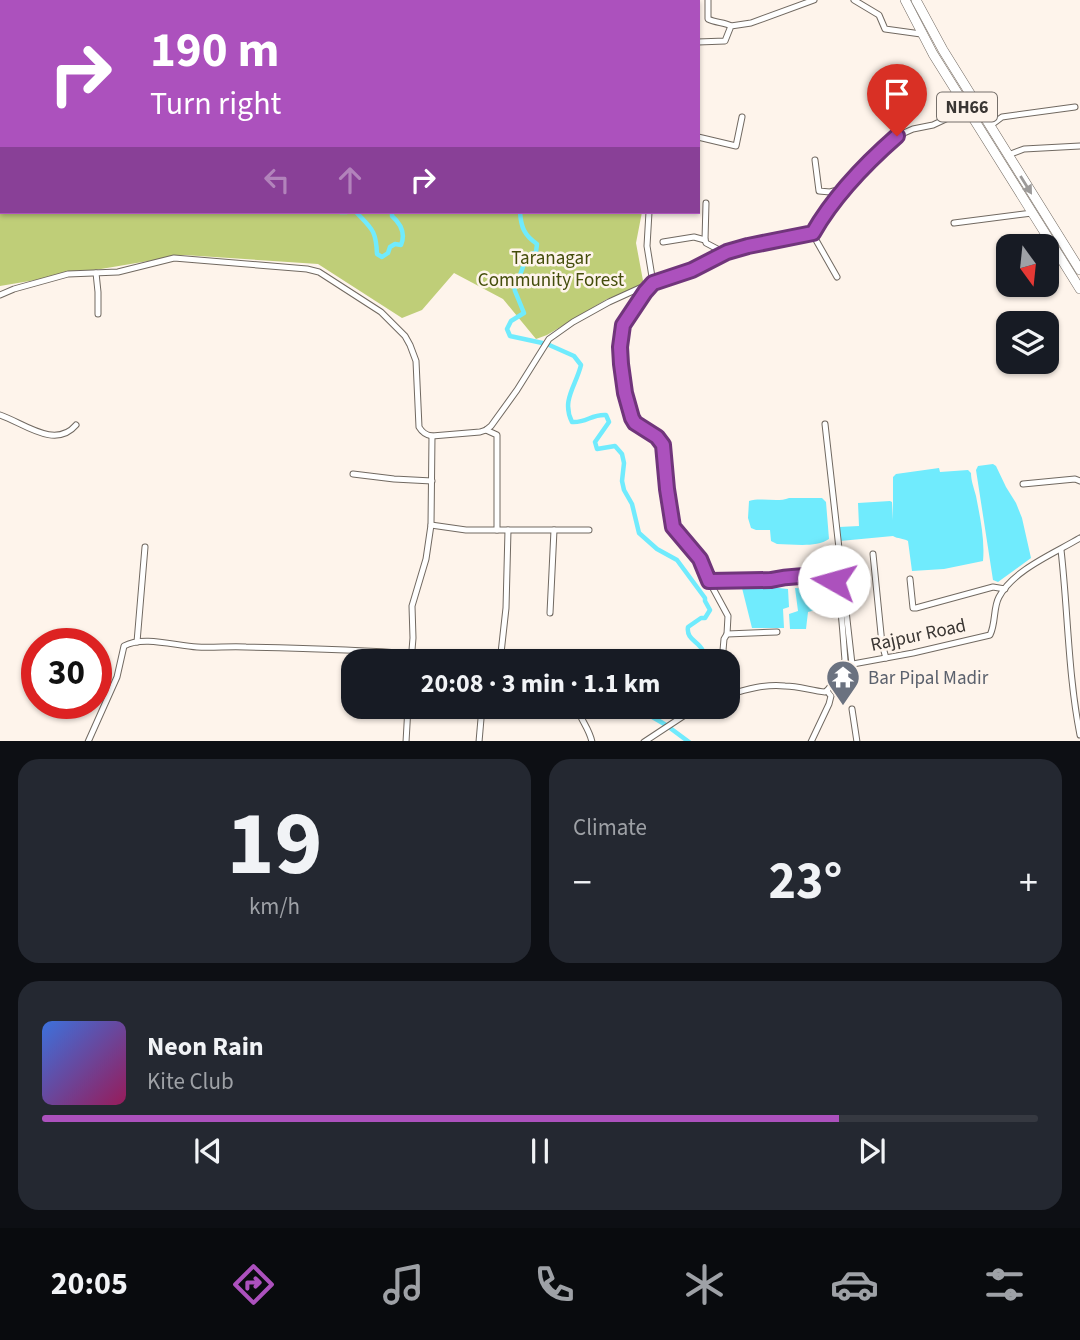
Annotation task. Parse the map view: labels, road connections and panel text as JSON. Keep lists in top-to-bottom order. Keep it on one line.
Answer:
{"streets":{"highway":["NH66"],"street":["Rajpur Road"]},"parks":["Taranagar Community Forest"],"places":{"temple":["Bar Pipal Madir"]},"north":"bottom","page":{"turn":["190 m","Turn right"],"limit":"30","trip":"20:08 · 3 min · 1.1 km","tile":[["19","km/h"],"Climate"],"heat":["−","23°","+"],"song":["Neon Rain","Kite Club"],"tabs":"20:05"}}
